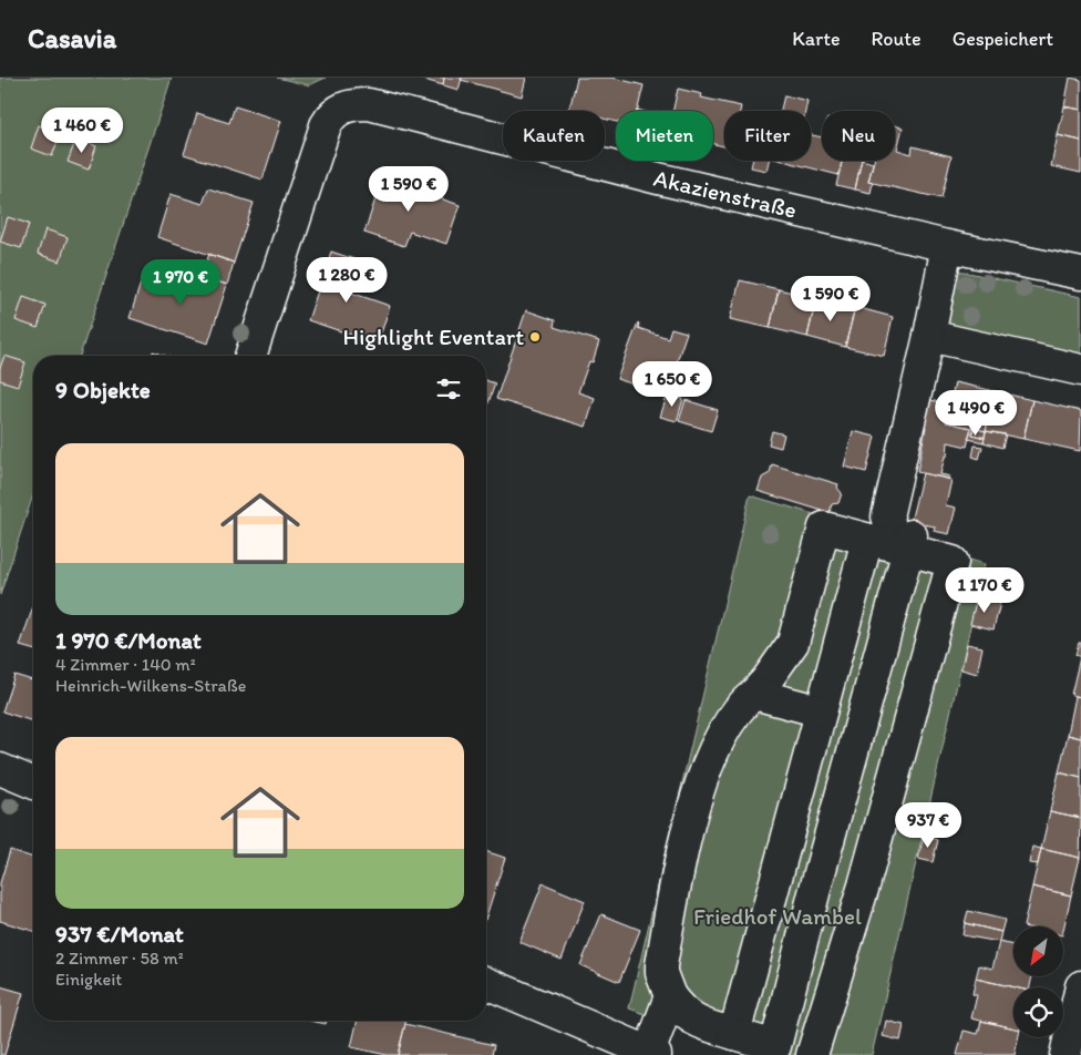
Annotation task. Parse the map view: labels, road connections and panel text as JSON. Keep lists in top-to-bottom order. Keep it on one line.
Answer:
{"streets":{"street":["Akazienstraße"]},"parks":["Friedhof Wambel"],"places":["Highlight Eventart"],"north":"bottom left","page":{"header":"Casavia","nav":["Karte","Route","Gespeichert"],"price":["1 460 €","1 590 €","1 280 €","1 970 €","1 590 €","1 650 €","1 490 €","1 170 €","937 €"],"chip":["Kaufen","Mieten","Filter","Neu"],"heading":"9 Objekte","list":[{"name":"1 970 €/Monat","note":"4 Zimmer · 140 m² · Heinrich-Wilkens-Straße"},{"name":"937 €/Monat","note":"2 Zimmer · 58 m² · Einigkeit"}]}}
